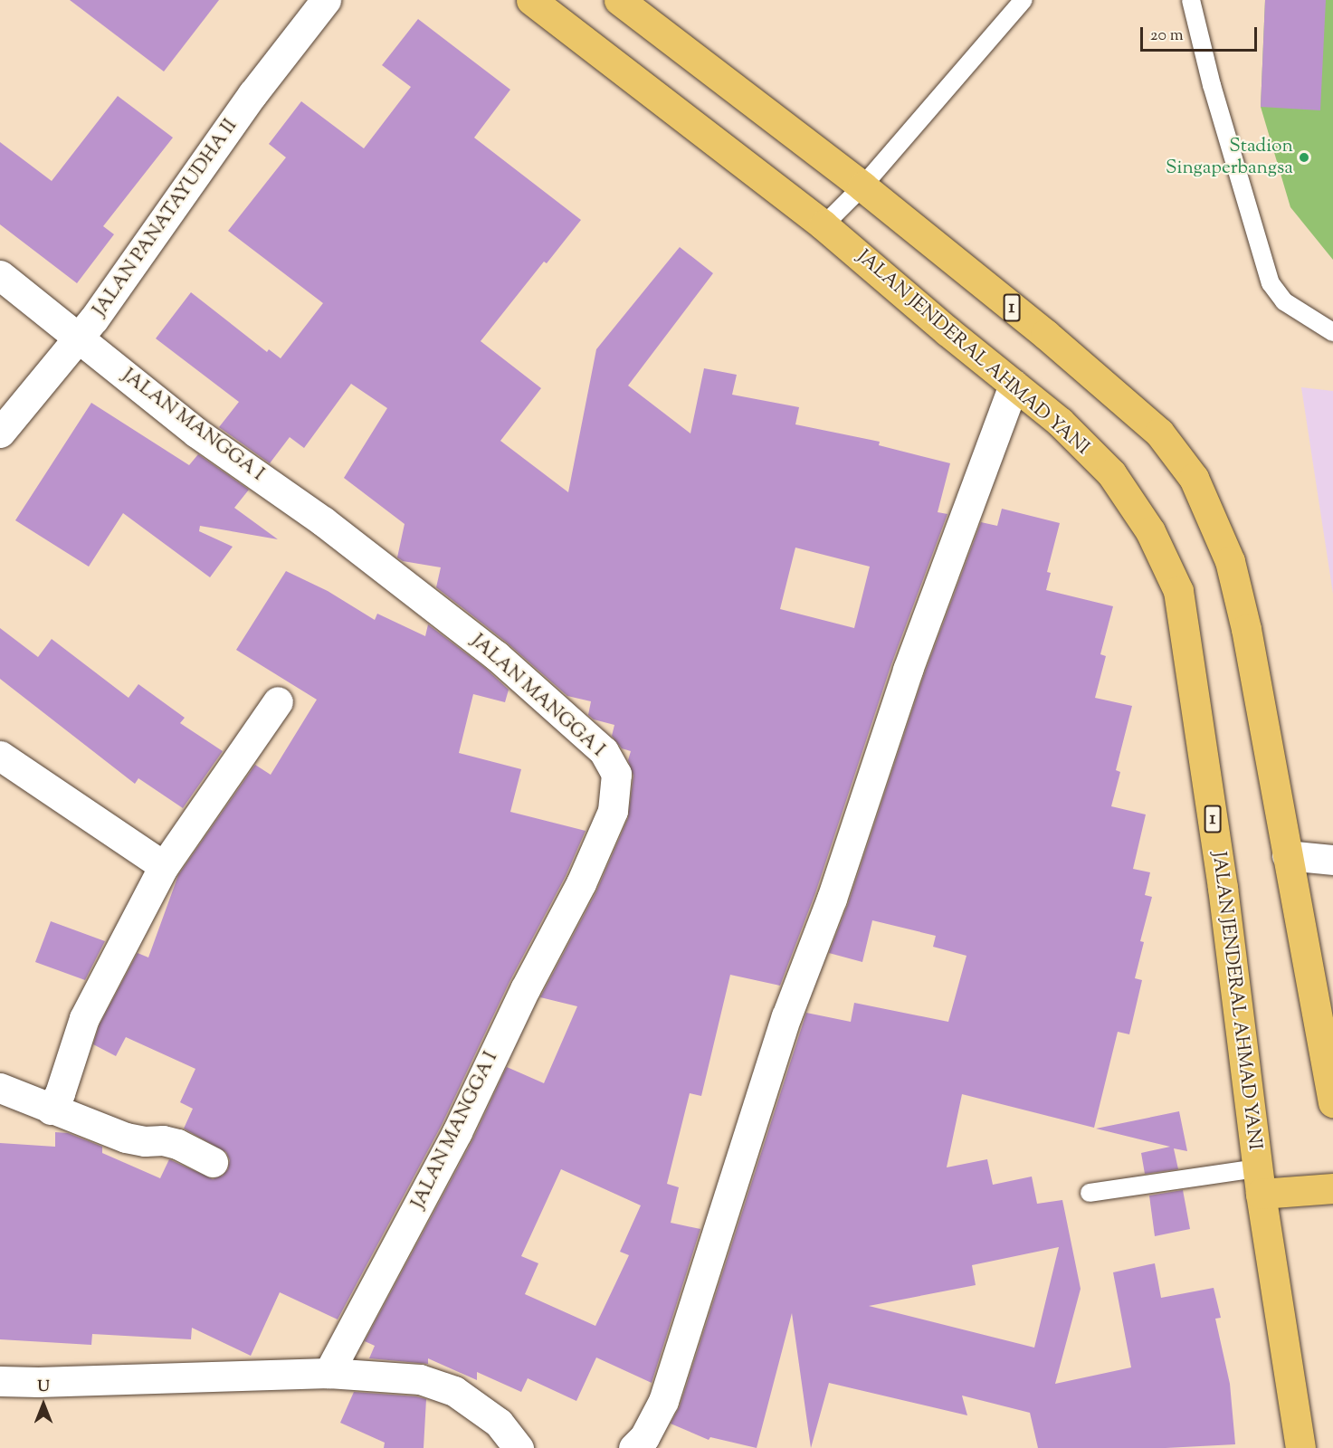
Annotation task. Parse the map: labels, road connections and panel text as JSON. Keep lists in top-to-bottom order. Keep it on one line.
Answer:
{"streets":{"main road":["1","JALAN JENDERAL AHMAD YANI"],"street":["JALAN PANATAYUDHA II","JALAN MANGGA I"]},"crossings":[["JALAN PANATAYUDHA II","JALAN MANGGA I"]],"places":["Stadion Singaperbangsa"],"scale_bar":"20 m","north":"top"}
